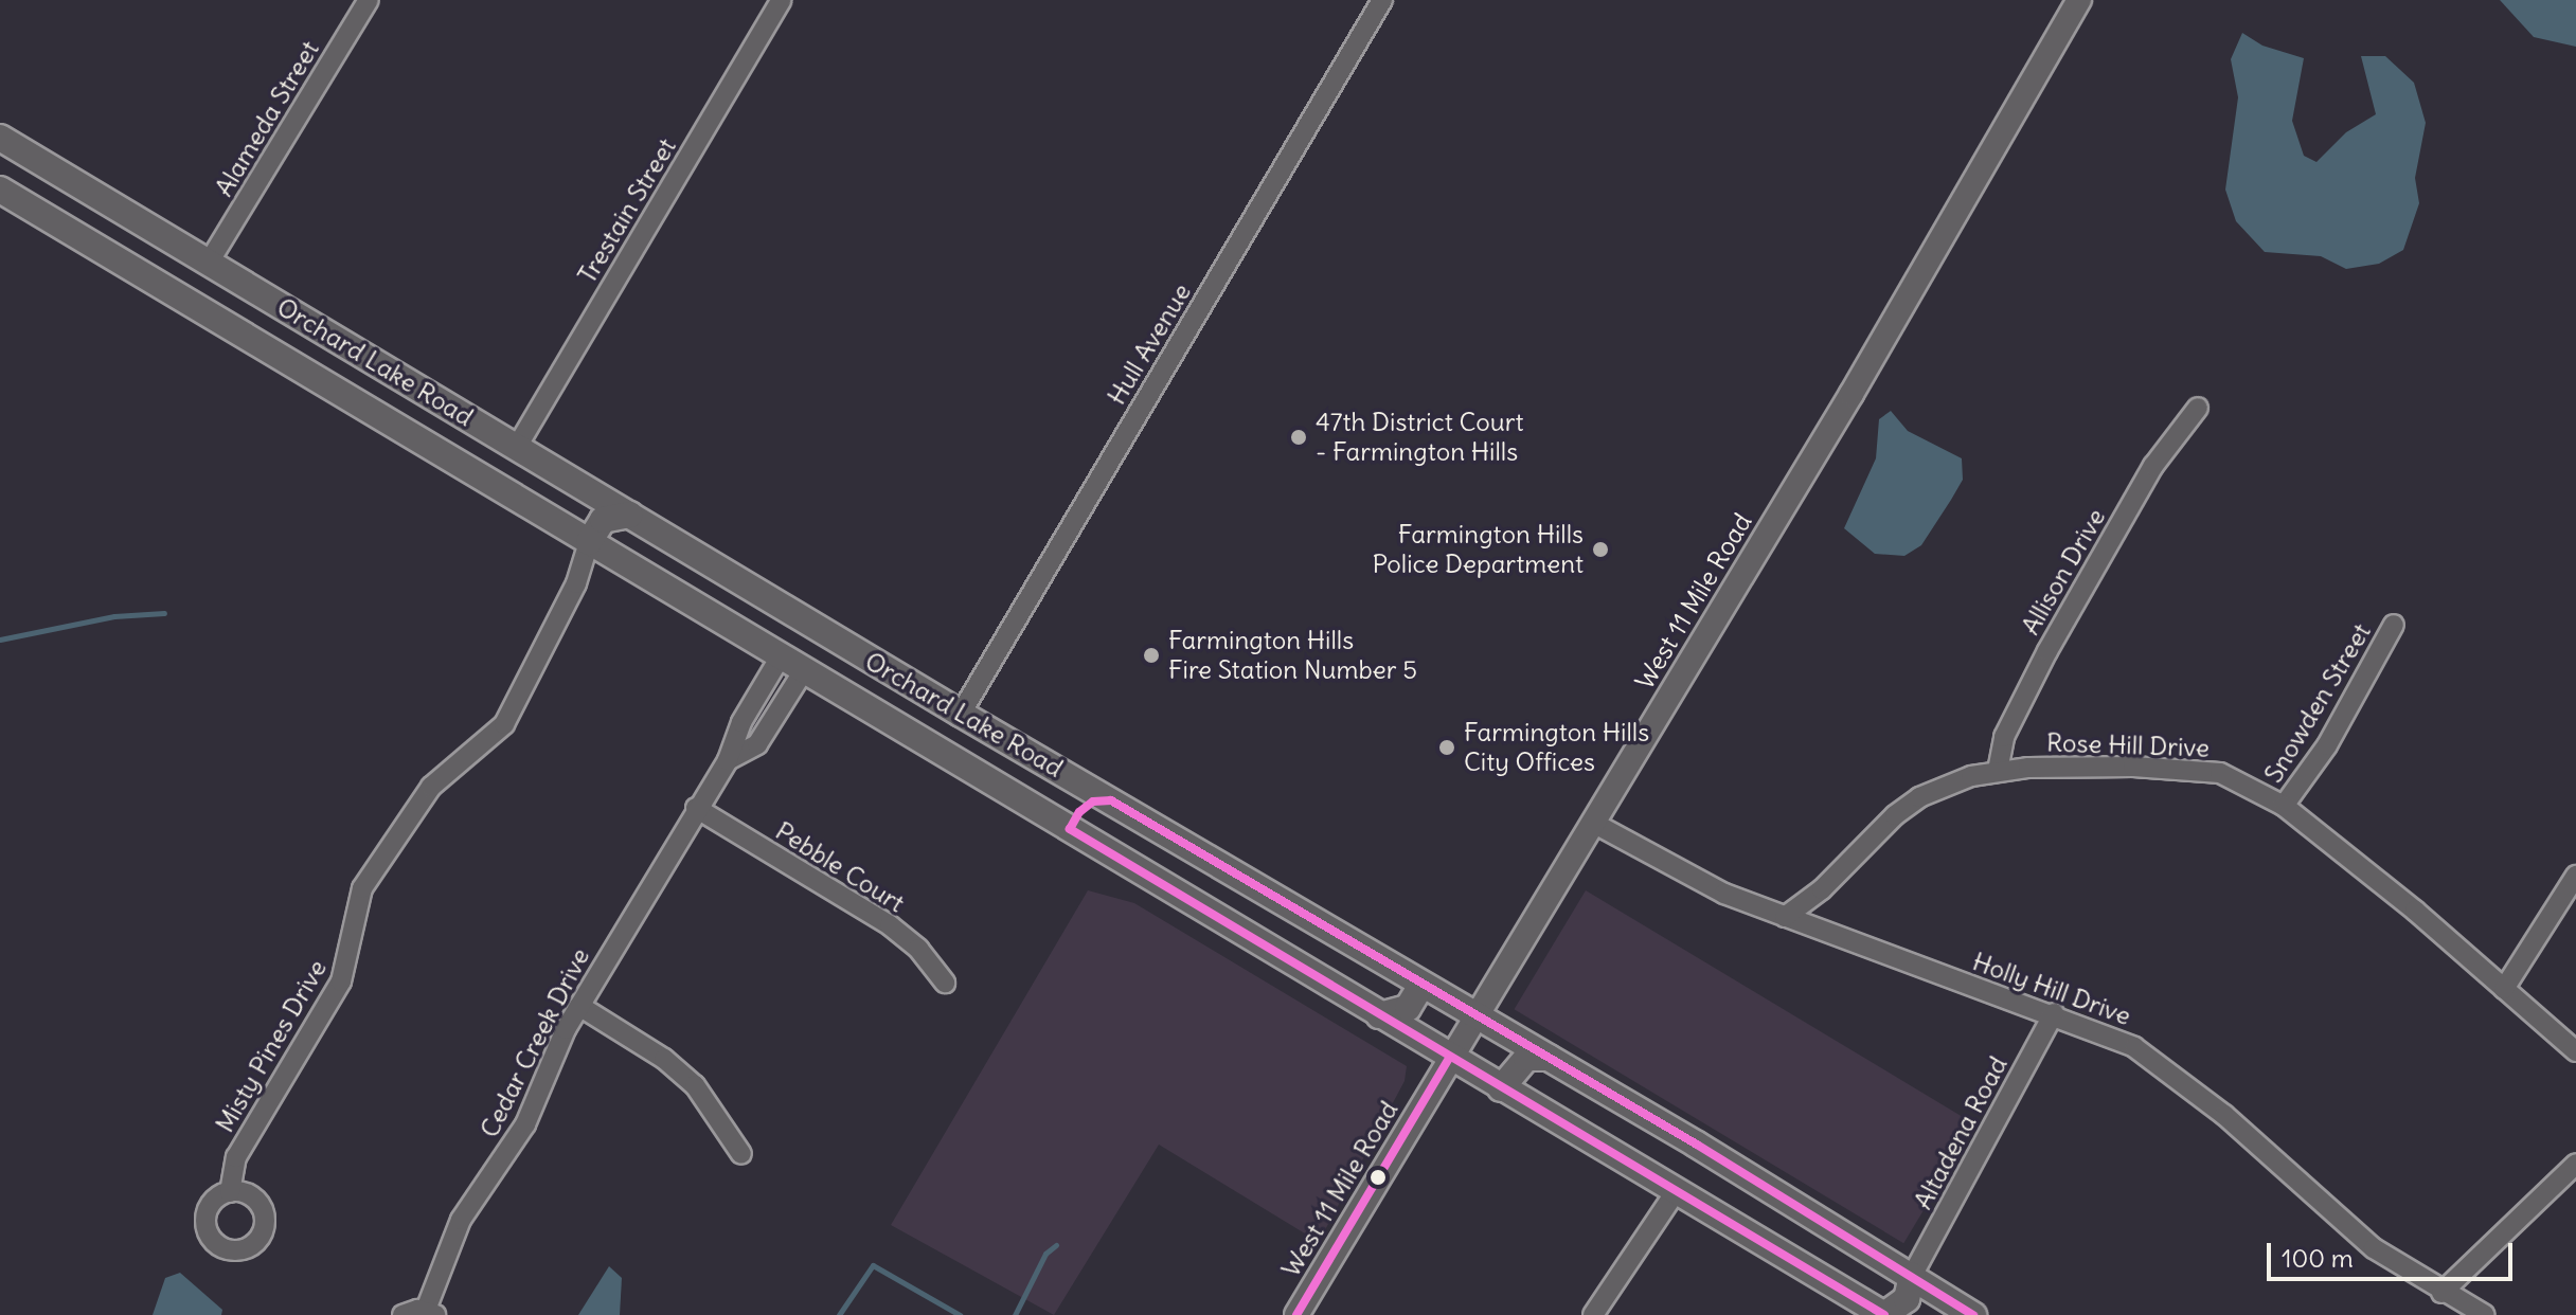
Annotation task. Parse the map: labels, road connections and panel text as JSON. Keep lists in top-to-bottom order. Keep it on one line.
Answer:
{"streets":{"main road":["Orchard Lake Road"],"street":["Alameda Street","Trestain Street","Hull Avenue","Allison Drive","West 11 Mile Road","Snowden Street","Rose Hill Drive","Pebble Court","Holly Hill Drive","Cedar Creek Drive","Misty Pines Drive","Altadena Road"]},"crossings":[["Alameda Street","Orchard Lake Road"],["Trestain Street","Orchard Lake Road"],["Hull Avenue","Orchard Lake Road"],["Orchard Lake Road","West 11 Mile Road"],["Orchard Lake Road","Cedar Creek Drive"],["Orchard Lake Road","Misty Pines Drive"],["Orchard Lake Road","Altadena Road"],["Allison Drive","Rose Hill Drive"],["West 11 Mile Road","Holly Hill Drive"],["Snowden Street","Rose Hill Drive"],["Rose Hill Drive","Holly Hill Drive"],["Pebble Court","Cedar Creek Drive"],["Holly Hill Drive","Altadena Road"]],"places":["47th District Court - Farmington Hills","Farmington Hills Police Department","Farmington Hills Fire Station Number 5","Farmington Hills City Offices"],"scale_bar":"100 m"}
